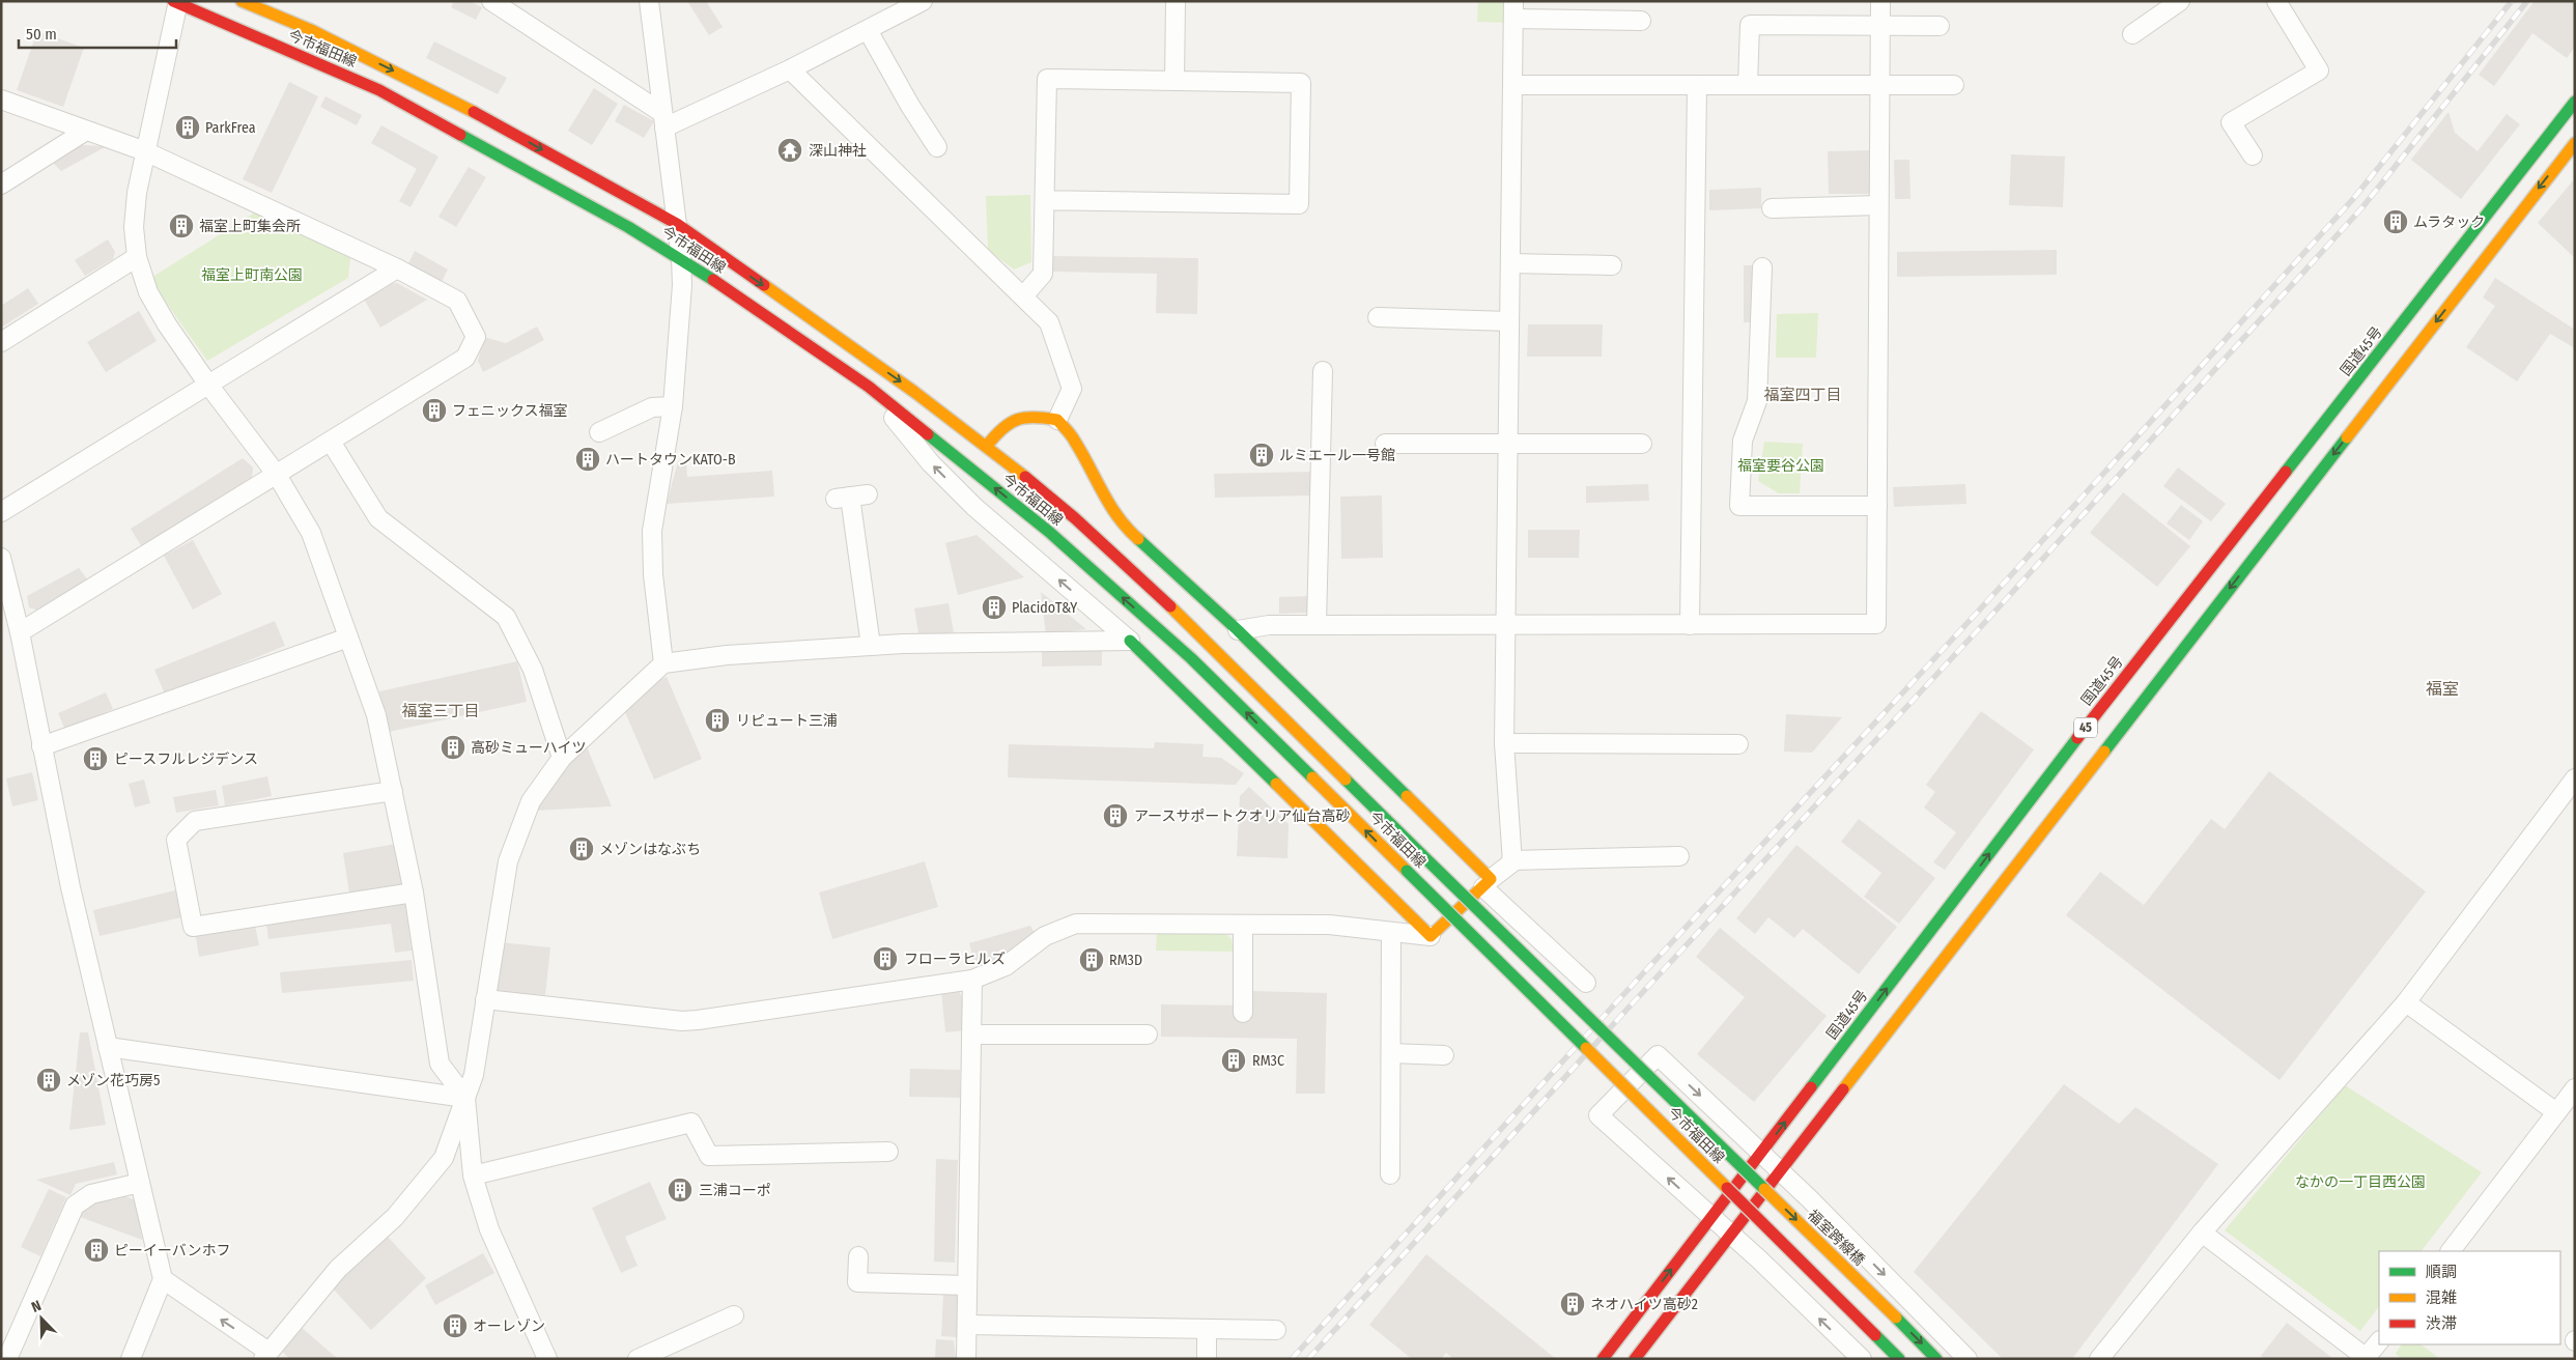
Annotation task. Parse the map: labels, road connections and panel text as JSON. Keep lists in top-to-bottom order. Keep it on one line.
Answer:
{"streets":{"main road":["今市福田線","国道45号","45","福室跨線橋"]},"crossings":[["今市福田線","福室跨線橋"]],"one_way":["福室跨線橋"],"districts":["福室四丁目","福室","福室三丁目"],"parks":["福室上町南公園","福室要谷公園","なかの一丁目西公園"],"places":{"building":["ParkFrea","ムラタック","福室上町集会所","フェニックス福室","ルミエール一号館","ハートタウンKATO-B","PlacidoT&Y","リピュート三浦","高砂ミューハイツ","ピースフルレジデンス","アースサポートクオリア仙台高砂","メゾンはなぶち","フローラヒルズ","RM3D","RM3C","メゾン花巧房5","三浦コーポ","ピーイーバンホフ","ネオハイツ高砂2","オーレゾン"],"temple":["深山神社"]},"legend":["順調","混雑","渋滞"],"scale_bar":"50 m","north":"top left"}
